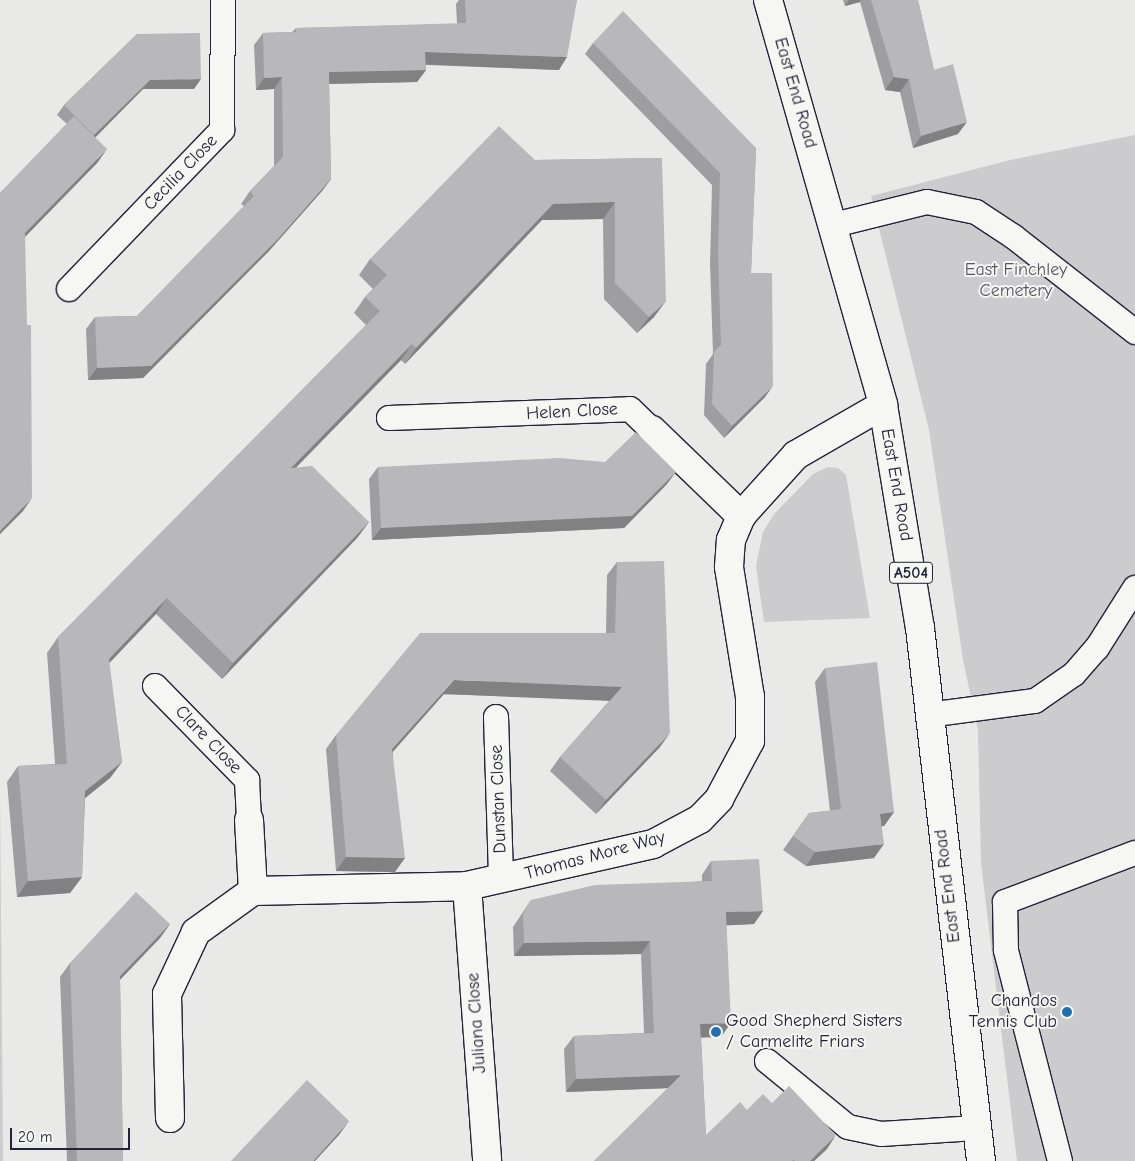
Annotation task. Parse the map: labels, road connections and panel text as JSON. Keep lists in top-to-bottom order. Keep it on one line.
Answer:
{"streets":{"street":["East End Road","Helen Close","A504","Clare Close","Thomas More Way","Juliana Close"],"lane":["Cecilia Close","Dunstan Close"]},"crossings":[["East End Road","Thomas More Way"],["Helen Close","Thomas More Way"],["Clare Close","Thomas More Way"],["Dunstan Close","Thomas More Way"],["Thomas More Way","Juliana Close"]],"parks":["East Finchley Cemetery"],"places":["Chandos Tennis Club","Good Shepherd Sisters / Carmelite Friars"],"scale_bar":"20 m"}
